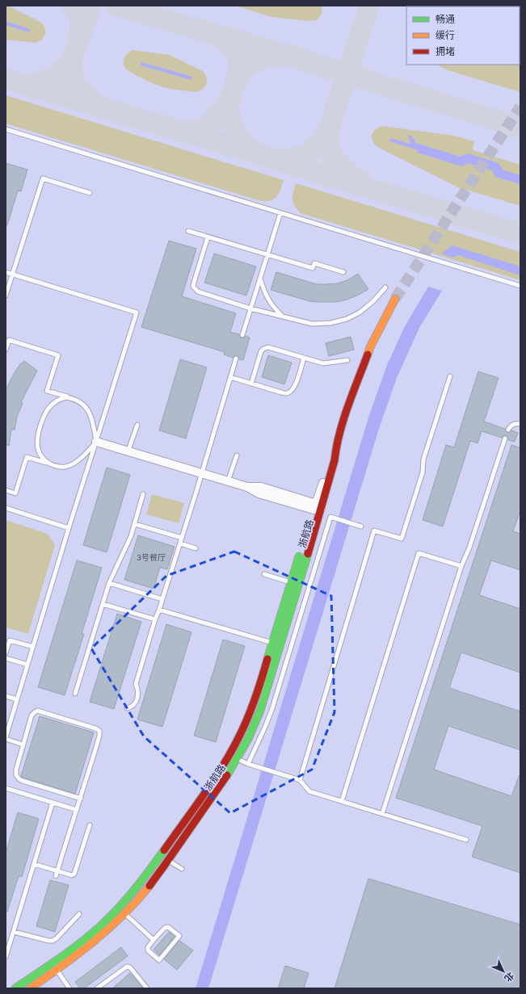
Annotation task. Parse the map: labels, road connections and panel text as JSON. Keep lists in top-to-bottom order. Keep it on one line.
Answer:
{"streets":{"street":["浙航路"]},"house_numbers":["3号餐厅"],"legend":["畅通","缓行","拥堵"],"north":"bottom right"}
